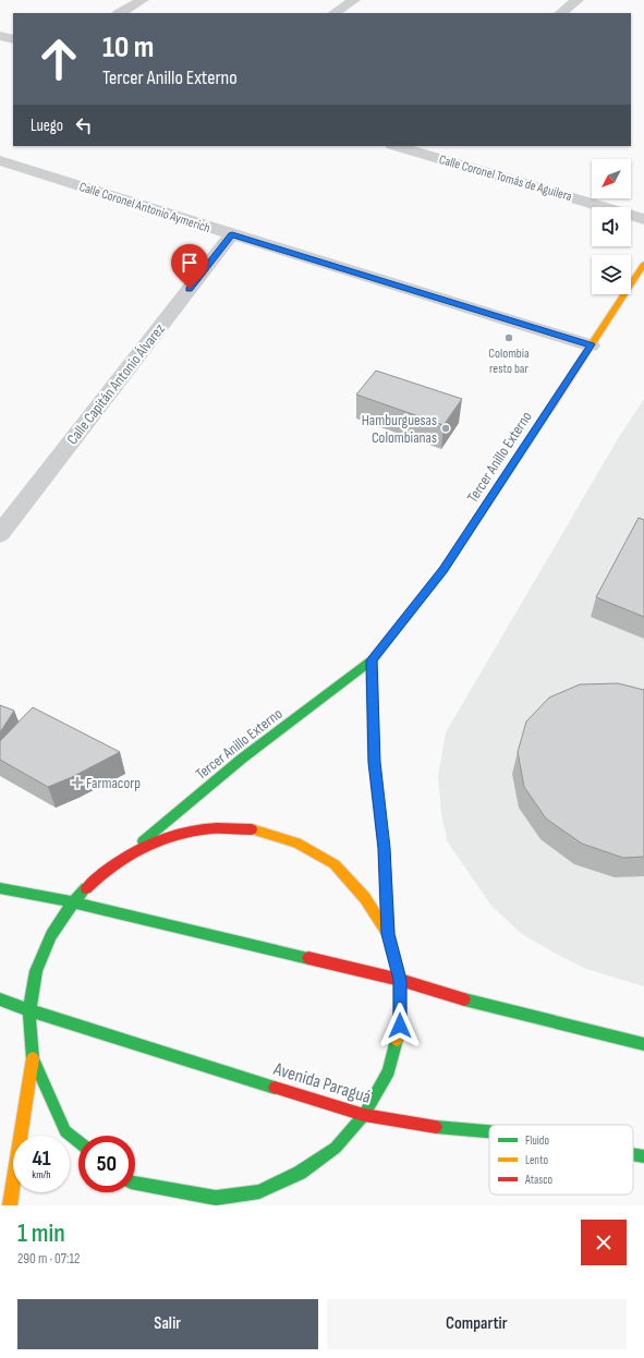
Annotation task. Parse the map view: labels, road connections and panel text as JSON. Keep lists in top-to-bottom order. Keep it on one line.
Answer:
{"streets":{"main road":["Tercer Anillo Externo","Avenida Paraguá"],"street":["Calle Coronel Tomás de Aguilera","Calle Coronel Antonio Aymerich","Calle Capitán Antonio Álvarez"]},"crossings":[["Calle Coronel Antonio Aymerich","Calle Capitán Antonio Álvarez"],["Calle Coronel Antonio Aymerich","Tercer Anillo Externo"]],"places":{"other":["Colombia resto bar","Hamburguesas Colombianas"],"health":["Farmacorp"]},"legend":["Fluido","Lento","Atasco"],"north":"bottom left","page":{"turn":["10 m","Tercer Anillo Externo"],"then":"Luego","speed":"41 km/h","limit":"50","heading":["1 min","290 m · 07:12"],"buttons":["Salir","Compartir"]}}
